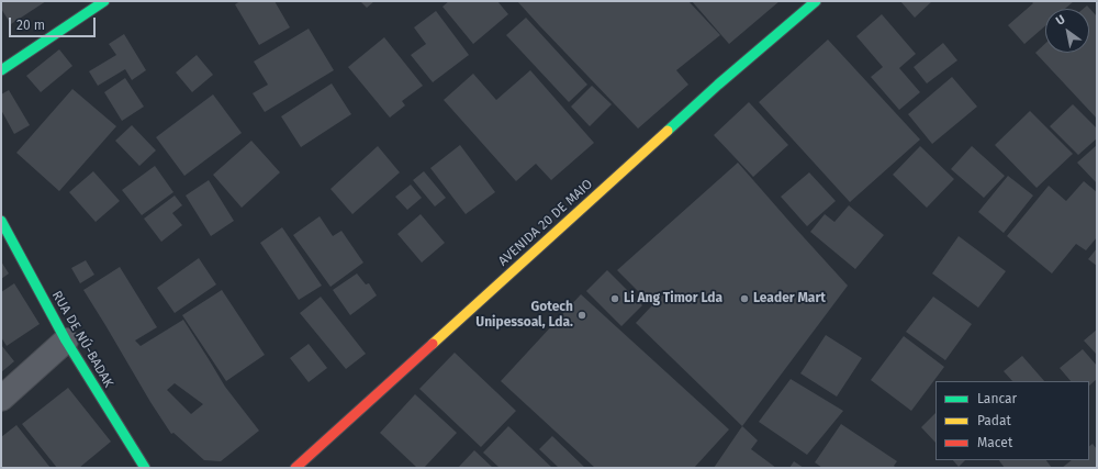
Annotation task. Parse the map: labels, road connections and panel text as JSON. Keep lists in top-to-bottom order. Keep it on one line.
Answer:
{"streets":{"main road":["AVENIDA 20 DE MAIO","RUA DE NÚ-BADAK"]},"places":["Li Ang Timor Lda","Leader Mart","Gotech Unipessoal, Lda."],"legend":["Lancar","Padat","Macet"],"scale_bar":"20 m","north":"top left"}
